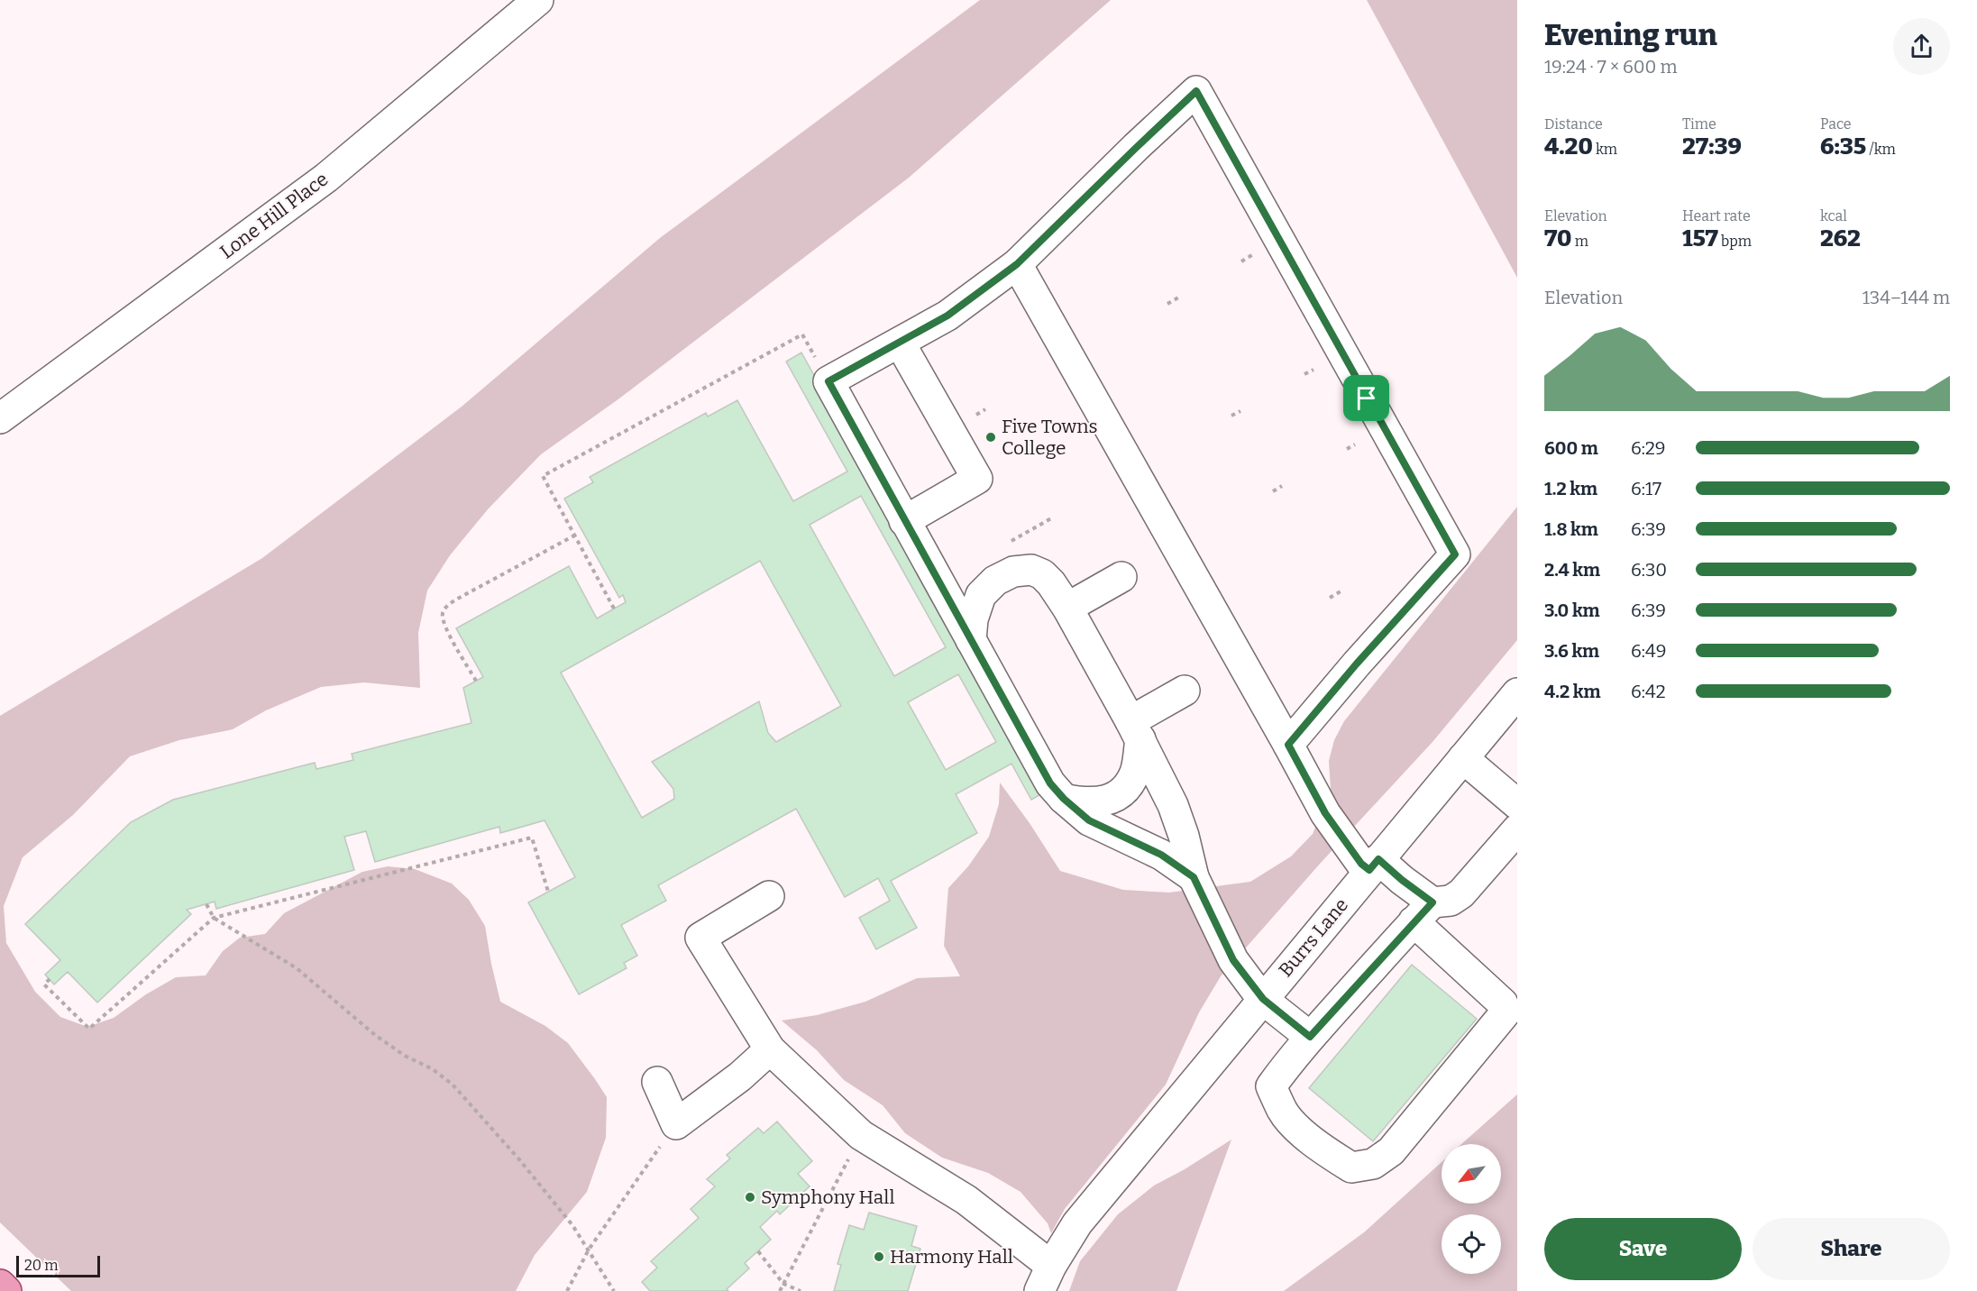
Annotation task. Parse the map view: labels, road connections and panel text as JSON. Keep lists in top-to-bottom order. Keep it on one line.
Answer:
{"streets":{"street":["Lone Hill Place","Burrs Lane"]},"places":["Five Towns College","Symphony Hall","Harmony Hall"],"scale_bar":"20 m","north":"bottom left","page":{"heading":["Evening run","19:24 · 7 × 600 m"],"stats":[["Distance","4.20 km"],["Time","27:39"],["Pace","6:35 /km"],["Elevation","70 m"],["Heart rate","157 bpm"],["kcal","262"]],"chart":["Elevation","134–144 m"],"list":[{"name":"600 m","note":"6:29"},{"name":"1.2 km","note":"6:17"},{"name":"1.8 km","note":"6:39"},{"name":"2.4 km","note":"6:30"},{"name":"3.0 km","note":"6:39"},{"name":"3.6 km","note":"6:49"},{"name":"4.2 km","note":"6:42"}],"buttons":["Save","Share"],"scale":"20 m"}}
